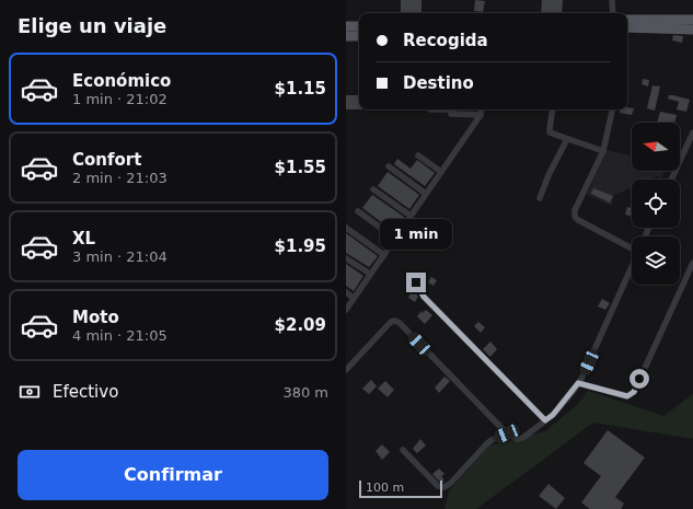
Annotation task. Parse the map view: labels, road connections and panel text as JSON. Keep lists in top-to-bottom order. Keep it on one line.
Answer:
{"scale_bar":"100 m","north":"left","page":{"heading":"Elige un viaje","banner":["Recogida","Destino"],"list":[{"name":"Económico","note":"1 min · 21:02","value":"$1.15"},{"name":"Confort","note":"2 min · 21:03","value":"$1.55"},{"name":"XL","note":"3 min · 21:04","value":"$1.95"},{"name":"Moto","note":"4 min · 21:05","value":"$2.09"}],"bubble":"1 min","pay":["Efectivo","380 m"],"buttons":"Confirmar","scale":"100 m"}}
